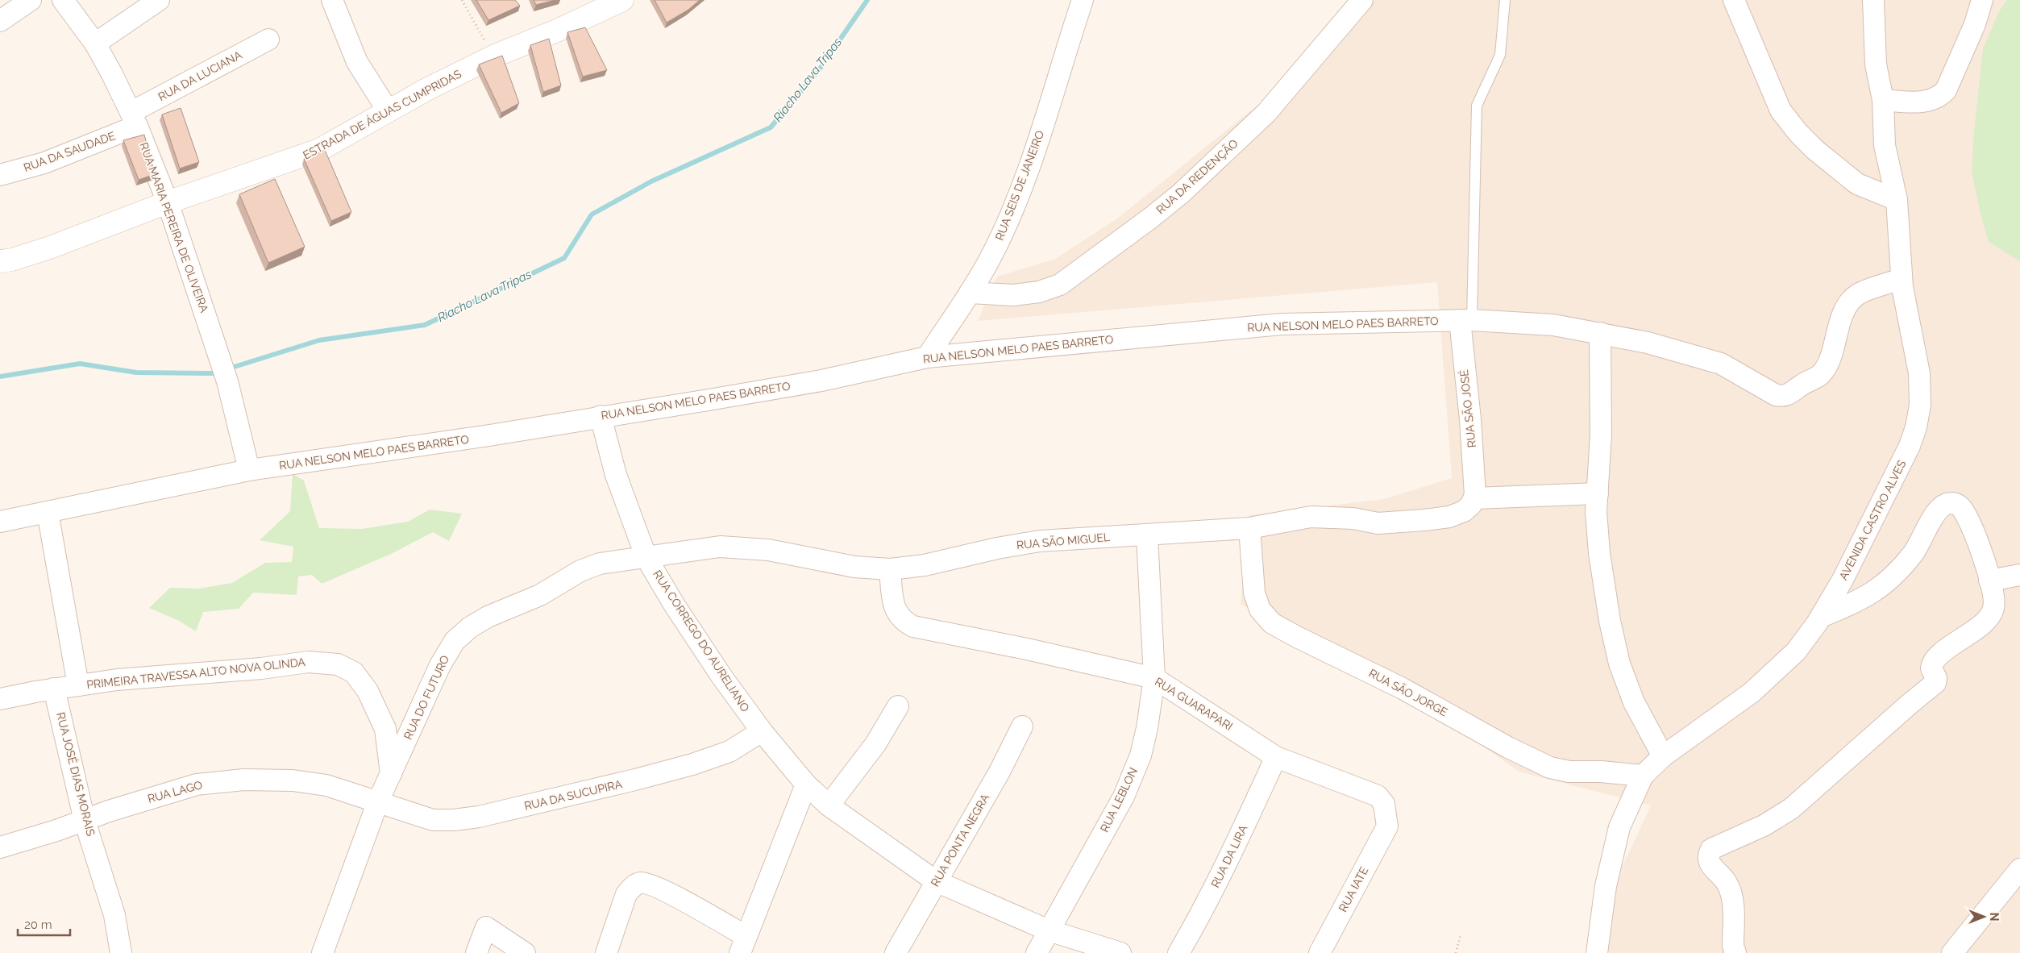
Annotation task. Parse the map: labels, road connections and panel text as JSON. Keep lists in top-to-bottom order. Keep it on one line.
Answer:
{"streets":{"main road":["ESTRADA DE ÁGUAS CUMPRIDAS"],"street":["RUA DA LUCIANA","RUA DA SAUDADE","RUA DA REDENÇÃO","RUA SEIS DE JANEIRO","RUA MARIA PEREIRA DE OLIVEIRA","RUA NELSON MELO PAES BARRETO","RUA SÃO JOSÉ","AVENIDA CASTRO ALVES","RUA SÃO MIGUEL","RUA CORREGO DO AURELIANO","PRIMEIRA TRAVESSA ALTO NOVA OLINDA","RUA SÃO JORGE","RUA DO FUTURO","RUA GUARAPARI","RUA JOSÉ DIAS MORAIS","RUA LAGO","RUA DA SUCUPIRA","RUA LEBLON","RUA PONTA NEGRA","RUA DA LIRA","RUA IATE"]},"crossings":[["RUA DA LUCIANA","RUA DA SAUDADE"],["RUA DA LUCIANA","RUA MARIA PEREIRA DE OLIVEIRA"],["ESTRADA DE ÁGUAS CUMPRIDAS","RUA MARIA PEREIRA DE OLIVEIRA"],["RUA DA SAUDADE","RUA MARIA PEREIRA DE OLIVEIRA"],["RUA DA REDENÇÃO","RUA SEIS DE JANEIRO"],["RUA SEIS DE JANEIRO","RUA NELSON MELO PAES BARRETO"],["RUA MARIA PEREIRA DE OLIVEIRA","RUA NELSON MELO PAES BARRETO"],["RUA NELSON MELO PAES BARRETO","RUA SÃO JOSÉ"],["RUA NELSON MELO PAES BARRETO","AVENIDA CASTRO ALVES"],["RUA NELSON MELO PAES BARRETO","RUA CORREGO DO AURELIANO"],["RUA SÃO JOSÉ","RUA SÃO MIGUEL"],["AVENIDA CASTRO ALVES","RUA SÃO JORGE"],["RUA SÃO MIGUEL","RUA CORREGO DO AURELIANO"],["RUA SÃO MIGUEL","RUA SÃO JORGE"],["RUA SÃO MIGUEL","RUA DO FUTURO"],["RUA SÃO MIGUEL","RUA GUARAPARI"],["RUA SÃO MIGUEL","RUA LEBLON"],["RUA CORREGO DO AURELIANO","RUA DO FUTURO"],["RUA CORREGO DO AURELIANO","RUA DA SUCUPIRA"],["RUA CORREGO DO AURELIANO","RUA LEBLON"],["RUA CORREGO DO AURELIANO","RUA PONTA NEGRA"],["PRIMEIRA TRAVESSA ALTO NOVA OLINDA","RUA DO FUTURO"],["PRIMEIRA TRAVESSA ALTO NOVA OLINDA","RUA JOSÉ DIAS MORAIS"],["RUA DO FUTURO","RUA LAGO"],["RUA DO FUTURO","RUA DA SUCUPIRA"],["RUA GUARAPARI","RUA LEBLON"],["RUA GUARAPARI","RUA DA LIRA"],["RUA GUARAPARI","RUA IATE"],["RUA JOSÉ DIAS MORAIS","RUA LAGO"],["RUA LAGO","RUA DA SUCUPIRA"]],"water":["Riacho Lava Tripas"],"scale_bar":"20 m","north":"right"}
